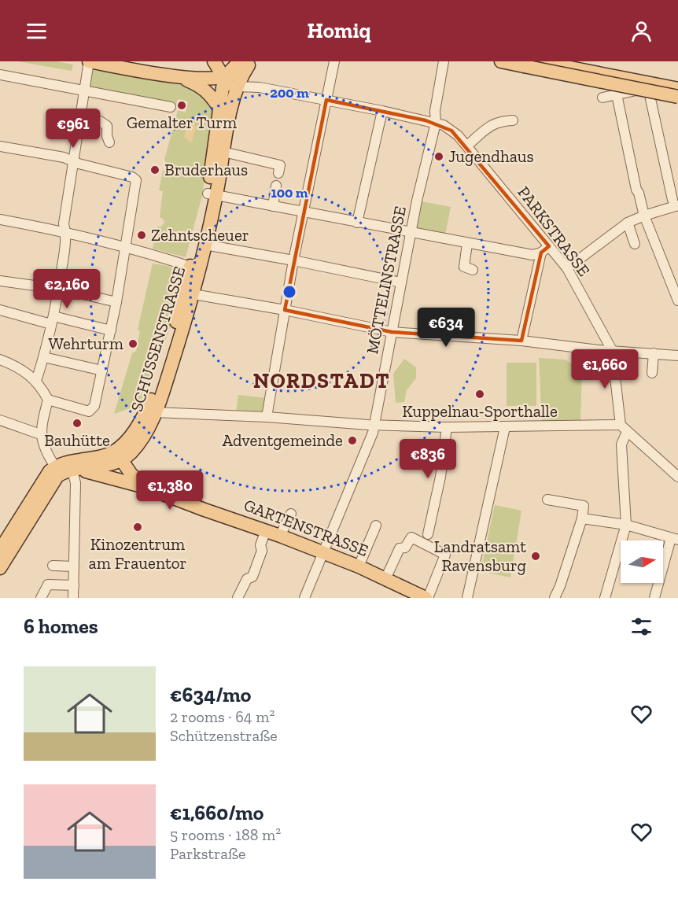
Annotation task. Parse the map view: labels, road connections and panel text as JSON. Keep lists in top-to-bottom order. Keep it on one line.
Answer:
{"streets":{"main road":["SCHUSSENSTRASSE","GARTENSTRASSE"],"street":["PARKSTRASSE","MÖTTELINSTRASSE"]},"crossings":[["PARKSTRASSE","MÖTTELINSTRASSE"],["PARKSTRASSE","SCHUSSENSTRASSE"],["MÖTTELINSTRASSE","GARTENSTRASSE"],["SCHUSSENSTRASSE","GARTENSTRASSE"]],"districts":["NORDSTADT"],"places":["Gemalter Turm","Jugendhaus","Bruderhaus","Zehntscheuer","Wehrturm","Kuppelnau-Sporthalle","Bauhütte","Adventgemeinde","Kinozentrum am Frauentor","Landratsamt Ravensburg"],"north":"right","page":{"header":"Homiq","price":["€961","€2,160","€634","€1,660","€836","€1,380"],"heading":"6 homes","list":[{"name":"€634/mo","note":"2 rooms · 64 m² · Schützenstraße"},{"name":"€1,660/mo","note":"5 rooms · 188 m² · Parkstraße"}]},"rings":["200 m","100 m"]}
